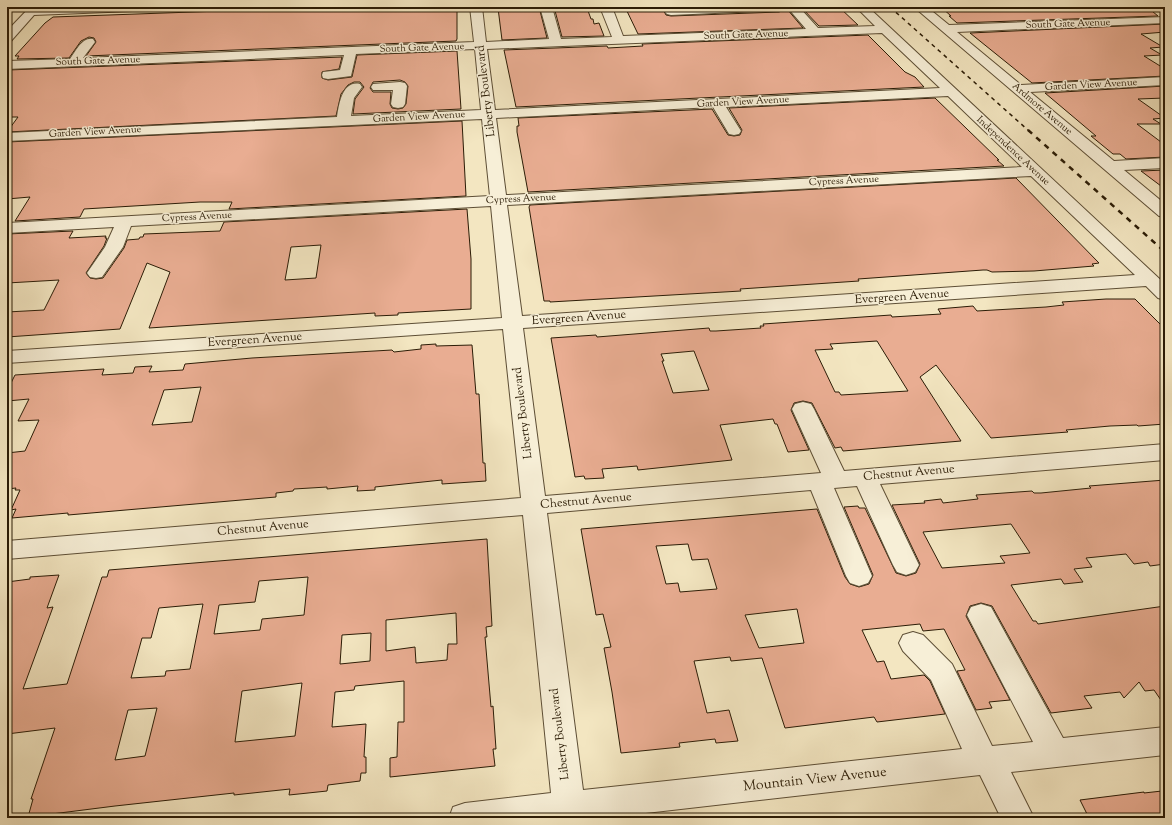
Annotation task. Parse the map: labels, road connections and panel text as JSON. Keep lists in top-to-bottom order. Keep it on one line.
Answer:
{"streets":{"street":["South Gate Avenue","Garden View Avenue","Liberty Boulevard","Ardmore Avenue","Independence Avenue","Cypress Avenue","Evergreen Avenue","Chestnut Avenue","Mountain View Avenue"]},"crossings":[["South Gate Avenue","Liberty Boulevard"],["South Gate Avenue","Ardmore Avenue"],["South Gate Avenue","Independence Avenue"],["Garden View Avenue","Liberty Boulevard"],["Garden View Avenue","Ardmore Avenue"],["Garden View Avenue","Independence Avenue"],["Liberty Boulevard","Cypress Avenue"],["Liberty Boulevard","Evergreen Avenue"],["Liberty Boulevard","Chestnut Avenue"],["Liberty Boulevard","Mountain View Avenue"],["Independence Avenue","Cypress Avenue"],["Independence Avenue","Evergreen Avenue"]]}
